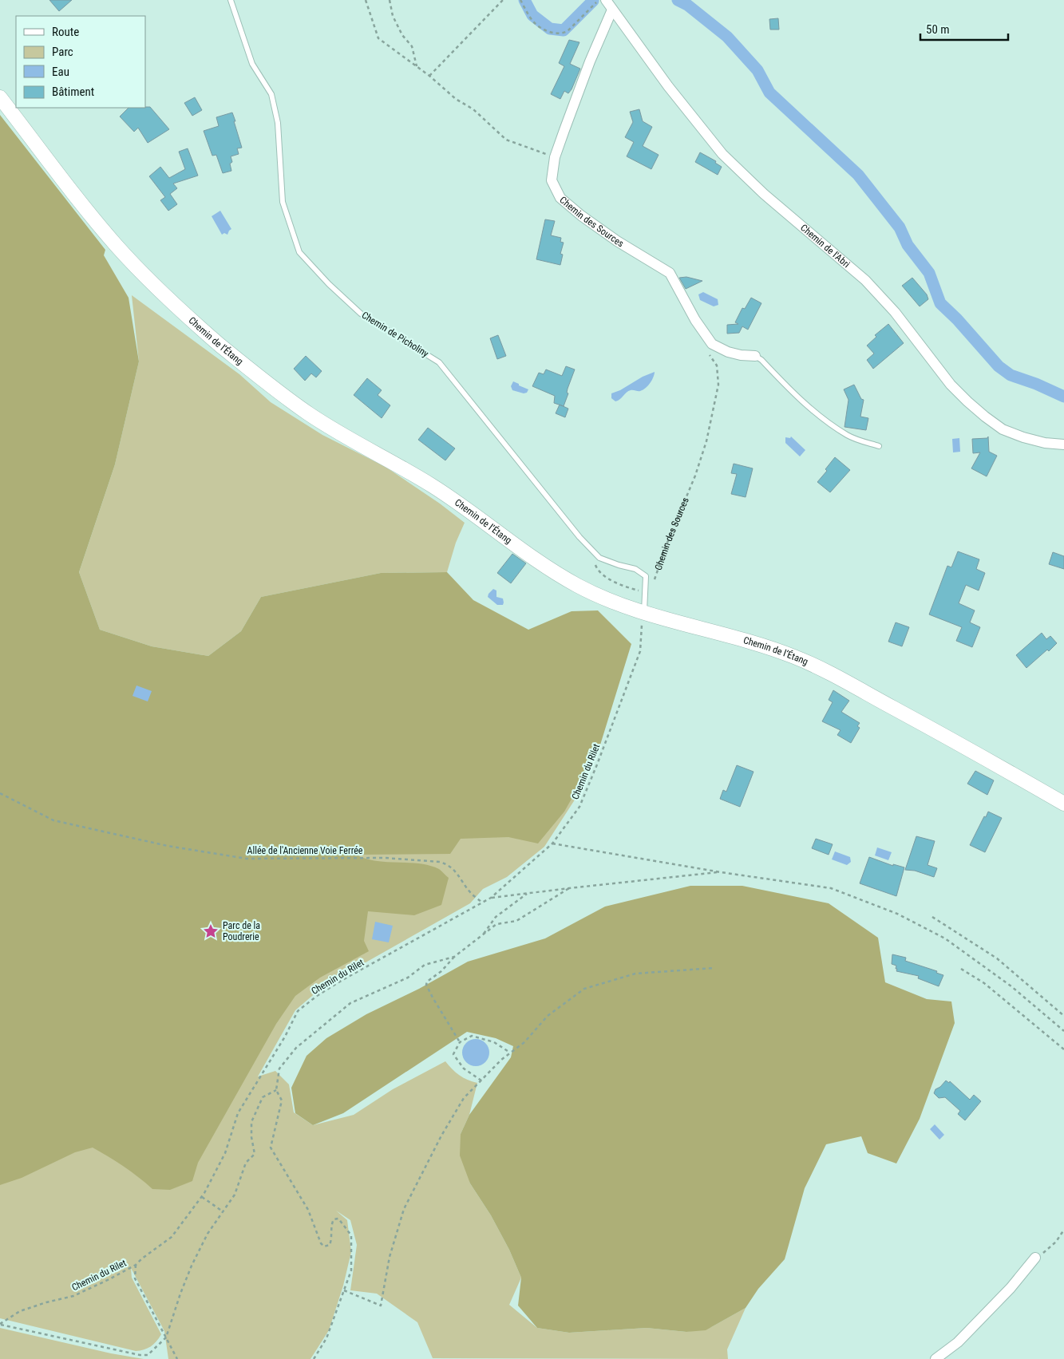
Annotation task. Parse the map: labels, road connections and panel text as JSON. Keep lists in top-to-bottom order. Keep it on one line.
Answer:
{"streets":{"main road":["Chemin de l’Étang"],"street":["Chemin des Sources","Chemin de l'Abri"],"lane":["Chemin de Picholiny"],"path":["Chemin du Rilet","Allée de l'Ancienne Voie Ferrée"]},"crossings":[["Chemin des Sources","Chemin de l'Abri"],["Chemin de Picholiny","Chemin de l’Étang"],["Chemin de Picholiny","Chemin du Rilet"],["Chemin de l’Étang","Chemin du Rilet"],["Chemin du Rilet","Allée de l'Ancienne Voie Ferrée"]],"places":{"place":["Parc de la Poudrerie"]},"legend":["Route","Parc","Eau","Bâtiment"],"scale_bar":"50 m"}
